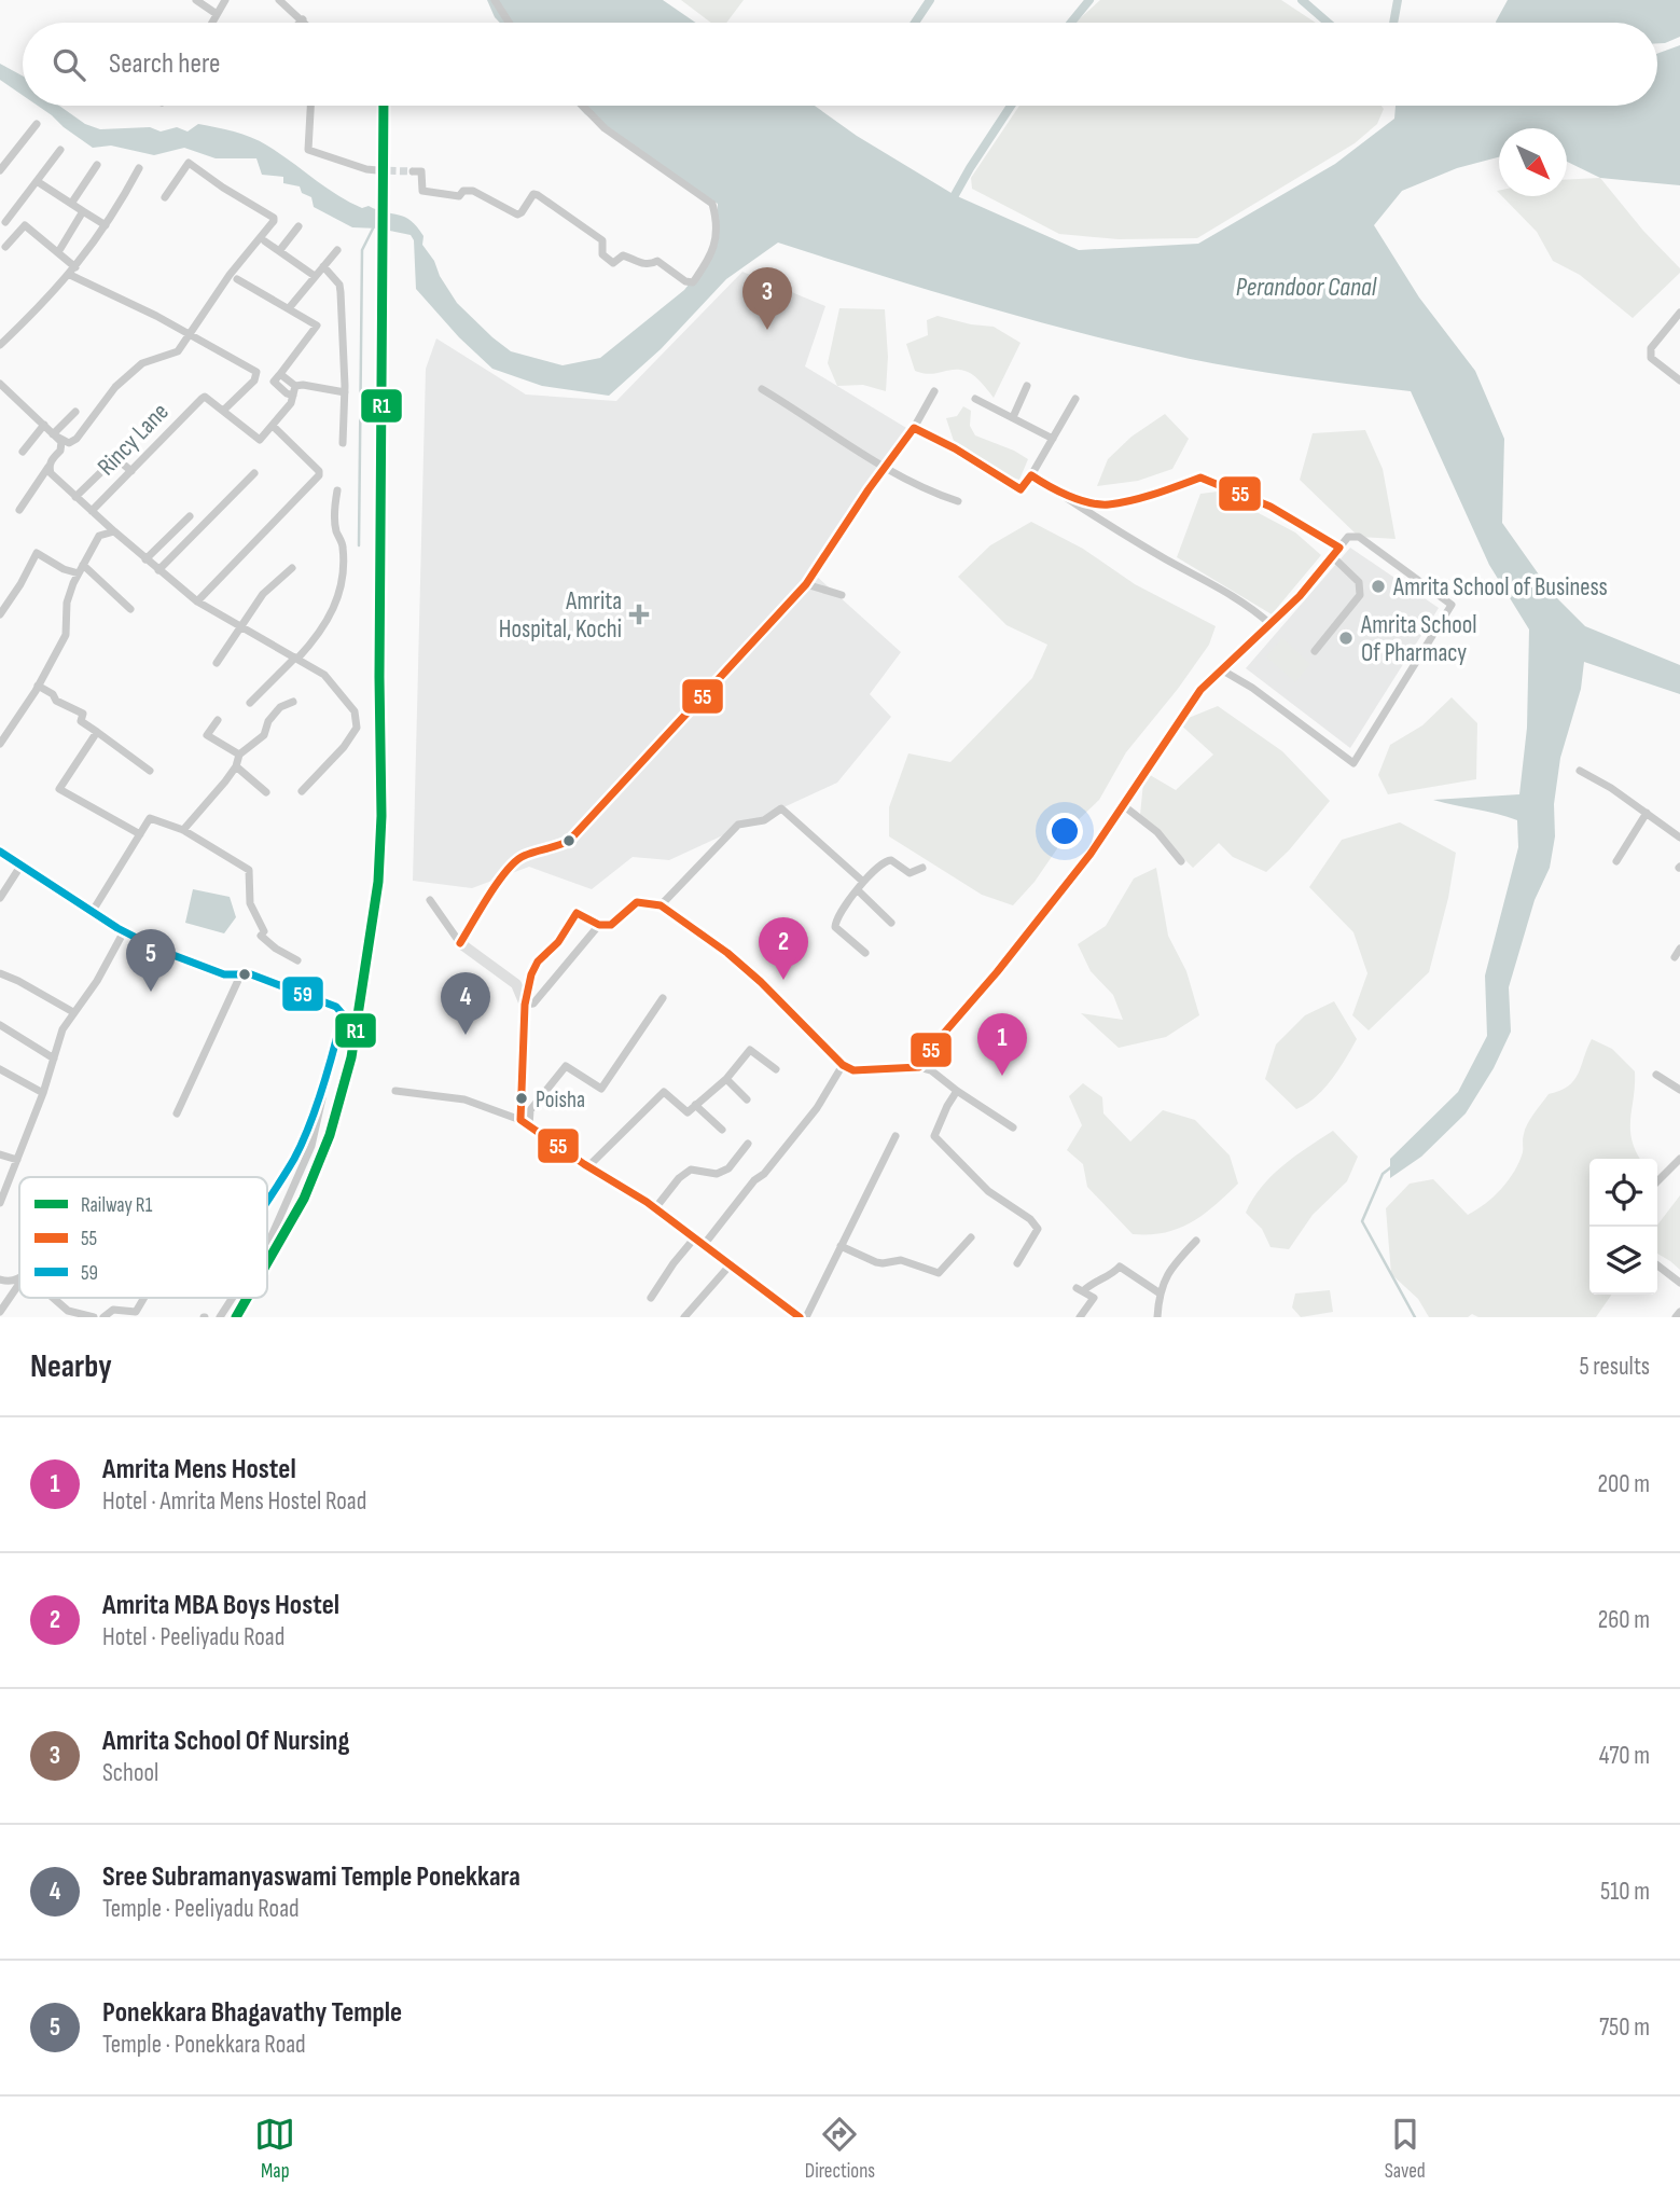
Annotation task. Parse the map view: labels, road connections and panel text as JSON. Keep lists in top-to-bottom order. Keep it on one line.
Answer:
{"streets":{"street":["Rincy Lane"]},"water":["Perandoor Canal"],"places":{"other":["Amrita School of Business","Amrita School Of Pharmacy","Poisha"],"health":["Amrita Hospital, Kochi"]},"lines":["rail line R1","transit line 55","transit line 59"],"legend":["Railway R1","55","59"],"north":"bottom right","page":{"search":"Search here","pins":["3","2","5","4","1"],"heading":["Nearby","5 results"],"list":[{"mark":"1","name":"Amrita Mens Hostel","note":"Hotel · Amrita Mens Hostel Road","value":"200 m"},{"mark":"2","name":"Amrita MBA Boys Hostel","note":"Hotel · Peeliyadu Road","value":"260 m"},{"mark":"3","name":"Amrita School Of Nursing","note":"School","value":"470 m"},{"mark":"4","name":"Sree Subramanyaswami Temple Ponekkara","note":"Temple · Peeliyadu Road","value":"510 m"},{"mark":"5","name":"Ponekkara Bhagavathy Temple","note":"Temple · Ponekkara Road","value":"750 m"}],"nav":["Map","Directions","Saved"]}}
